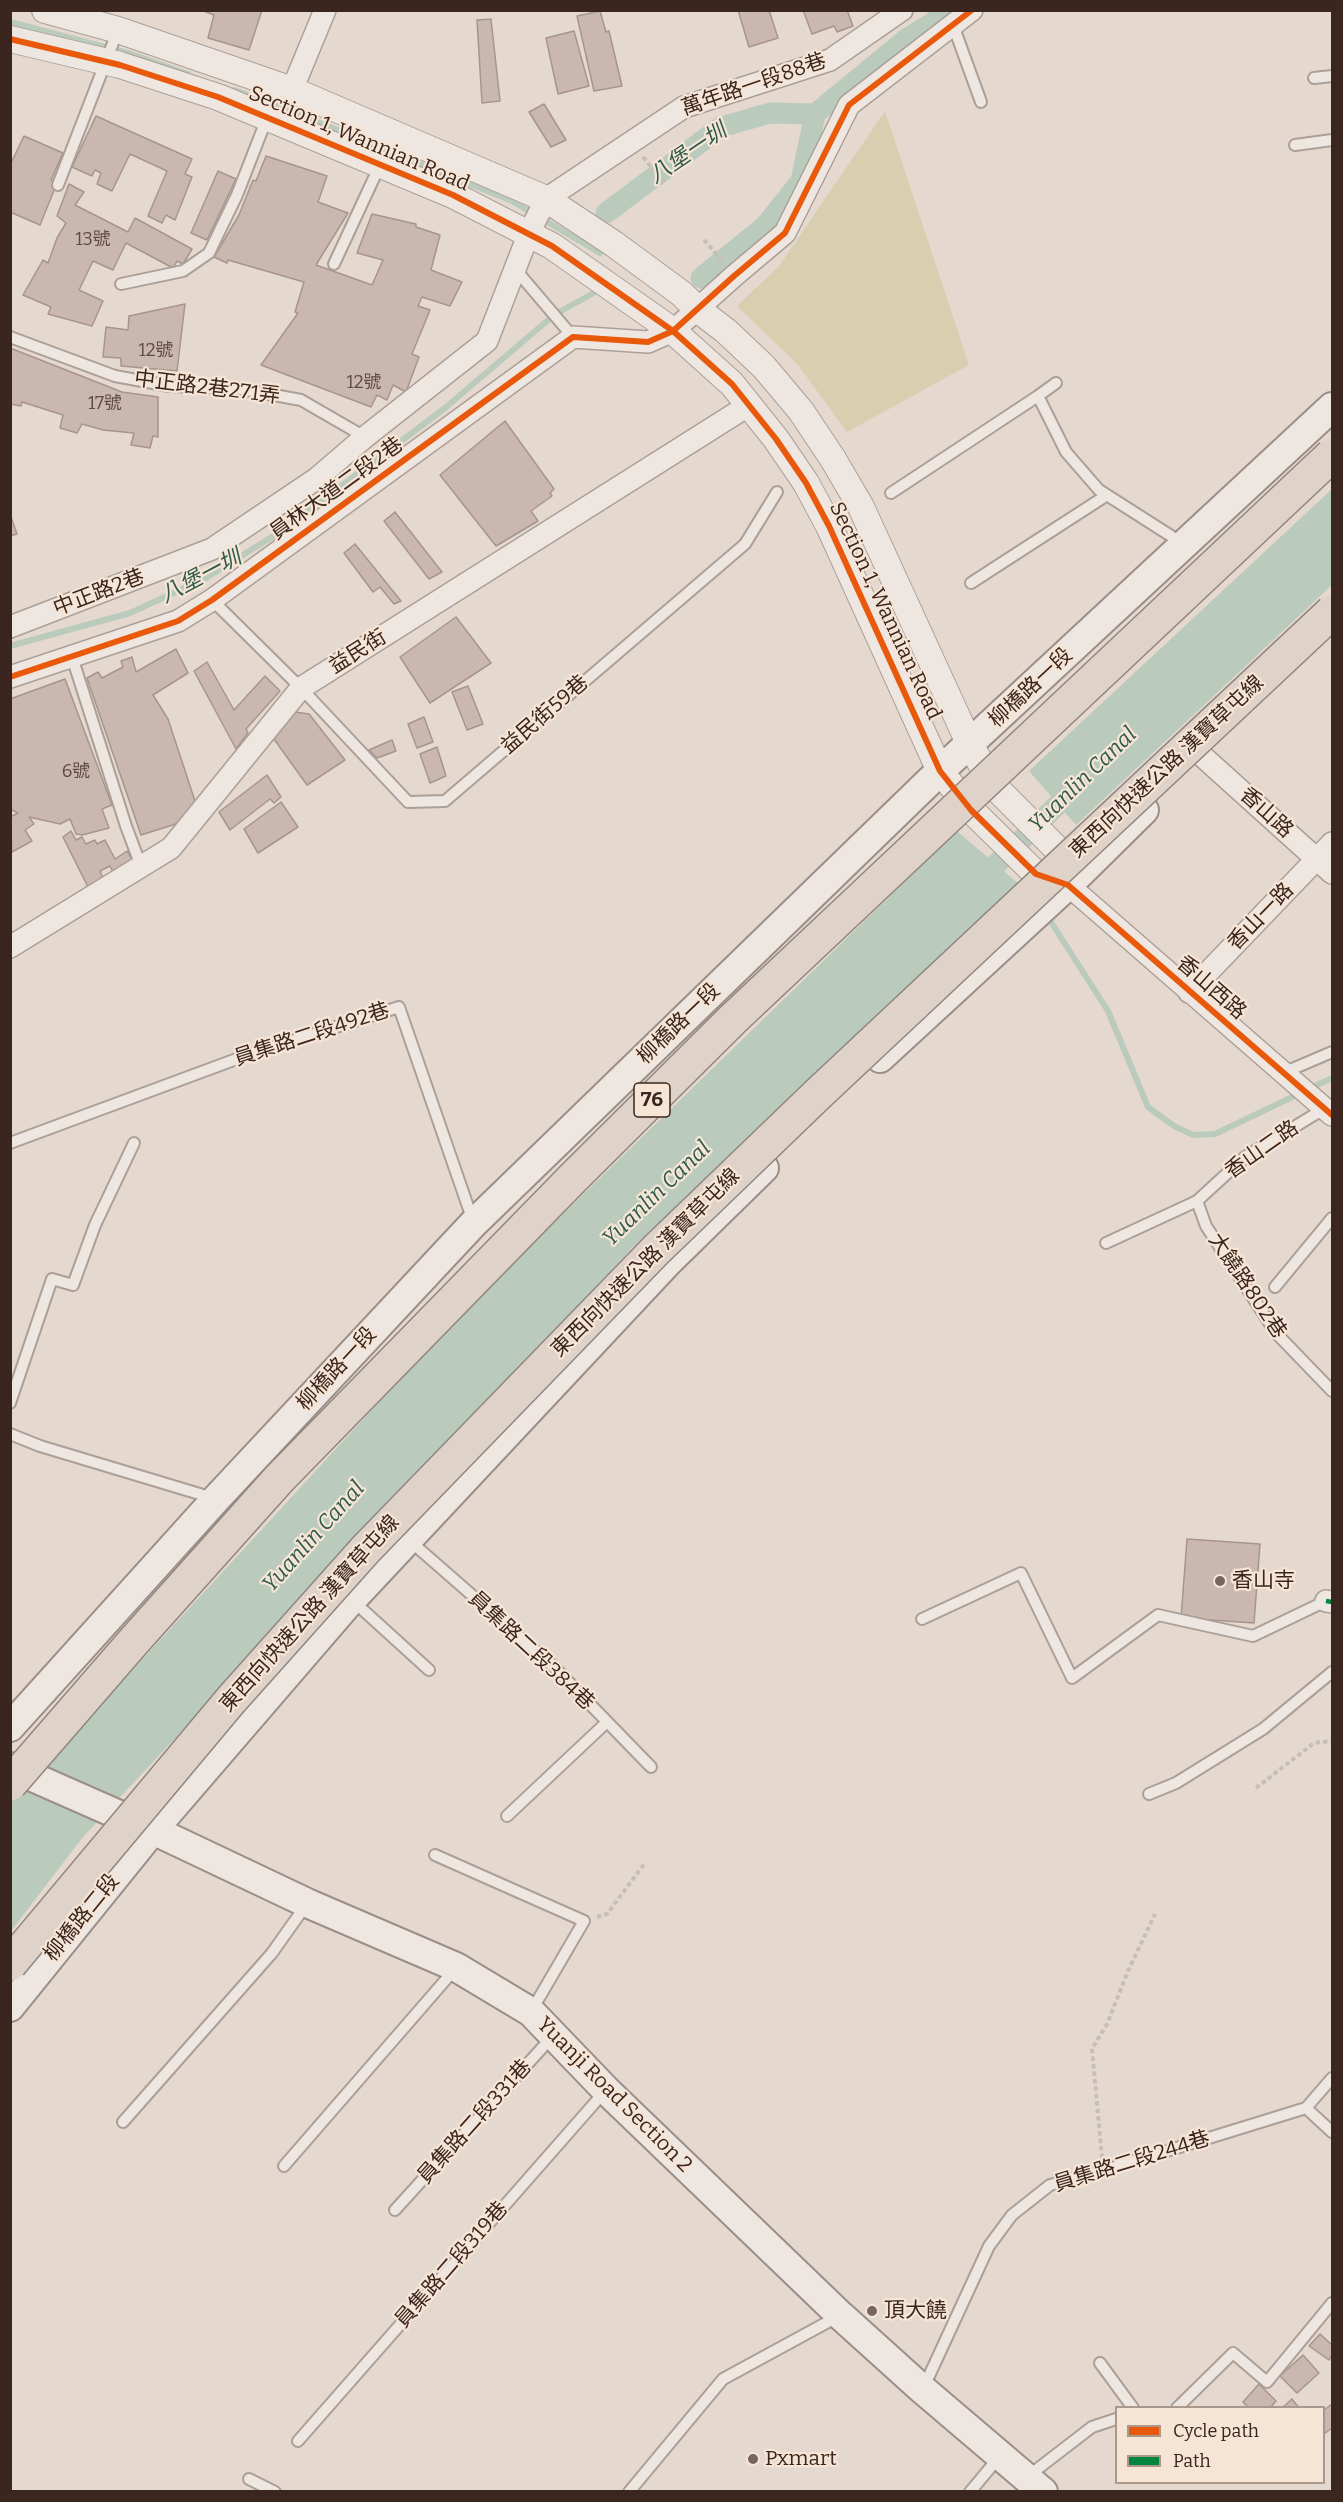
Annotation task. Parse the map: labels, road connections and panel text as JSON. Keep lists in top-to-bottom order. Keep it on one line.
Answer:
{"streets":{"highway":["東西向快速公路 漢寶草屯線","76"],"main road":["柳橋路一段","柳橋路二段","Yuanji Road Section 2"],"street":["萬年路一段88巷","Section 1, Wannian Road","員林大道二段2巷","中正路2巷","益民街","香山路","香山一路","香山西路"],"lane":["中正路2巷271弄","益民街59巷","員集路二段492巷","香山二路","大饒路802巷","員集路二段384巷","員集路二段331巷","員集路二段244巷","員集路二段319巷"]},"crossings":[["萬年路一段88巷","Section 1, Wannian Road"],["萬年路一段88巷","中正路2巷"],["Section 1, Wannian Road","中正路2巷"],["Section 1, Wannian Road","益民街"],["Section 1, Wannian Road","柳橋路一段"],["Section 1, Wannian Road","香山西路"],["中正路2巷271弄","中正路2巷"],["員林大道二段2巷","益民街59巷"],["益民街","益民街59巷"],["柳橋路一段","員集路二段492巷"],["香山路","香山一路"],["香山一路","香山西路"],["香山西路","香山二路"],["76","Yuanji Road Section 2"],["香山二路","大饒路802巷"],["柳橋路二段","Yuanji Road Section 2"],["Yuanji Road Section 2","員集路二段331巷"],["Yuanji Road Section 2","員集路二段244巷"],["Yuanji Road Section 2","員集路二段319巷"]],"water":["八堡一圳","Yuanlin Canal"],"places":["香山寺","頂大饒","Pxmart"],"house_numbers":["13號","12號","12號","17號","6號"],"legend":["Cycle path","Path"]}
